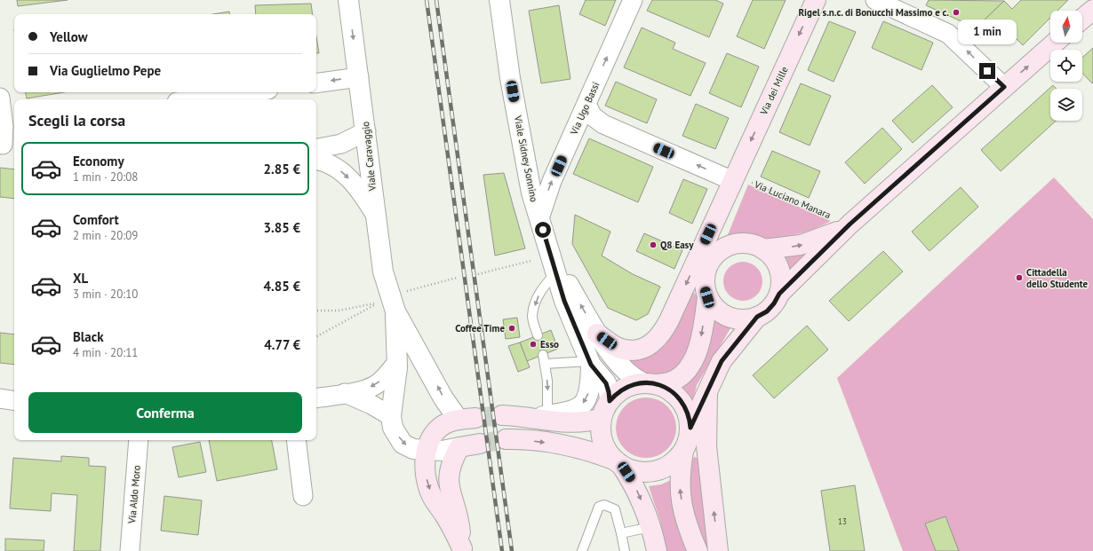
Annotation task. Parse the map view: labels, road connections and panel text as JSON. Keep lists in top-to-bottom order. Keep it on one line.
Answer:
{"streets":{"main road":["Via dei Mille"],"street":["Via Ugo Bassi","Viale Caravaggio","Viale Sidney Sonnino","Via Aldo Moro"],"path":["Via Luciano Manara"]},"crossings":[["Via dei Mille","Via Luciano Manara"],["Via Ugo Bassi","Viale Sidney Sonnino"]],"one_way":["Via Ugo Bassi"],"places":["Rigel s.n.c. di Bonucchi Massimo e c.","Q8 Easy","Cittadella dello Studente","Coffee Time","Esso"],"house_numbers":["13"],"north":"top","page":{"banner":["Yellow","Via Guglielmo Pepe"],"bubble":"1 min","heading":"Scegli la corsa","list":[{"name":"Economy","note":"1 min · 20:08","value":"2.85 €"},{"name":"Comfort","note":"2 min · 20:09","value":"3.85 €"},{"name":"XL","note":"3 min · 20:10","value":"4.85 €"},{"name":"Black","note":"4 min · 20:11","value":"4.77 €"}],"buttons":"Conferma"}}
